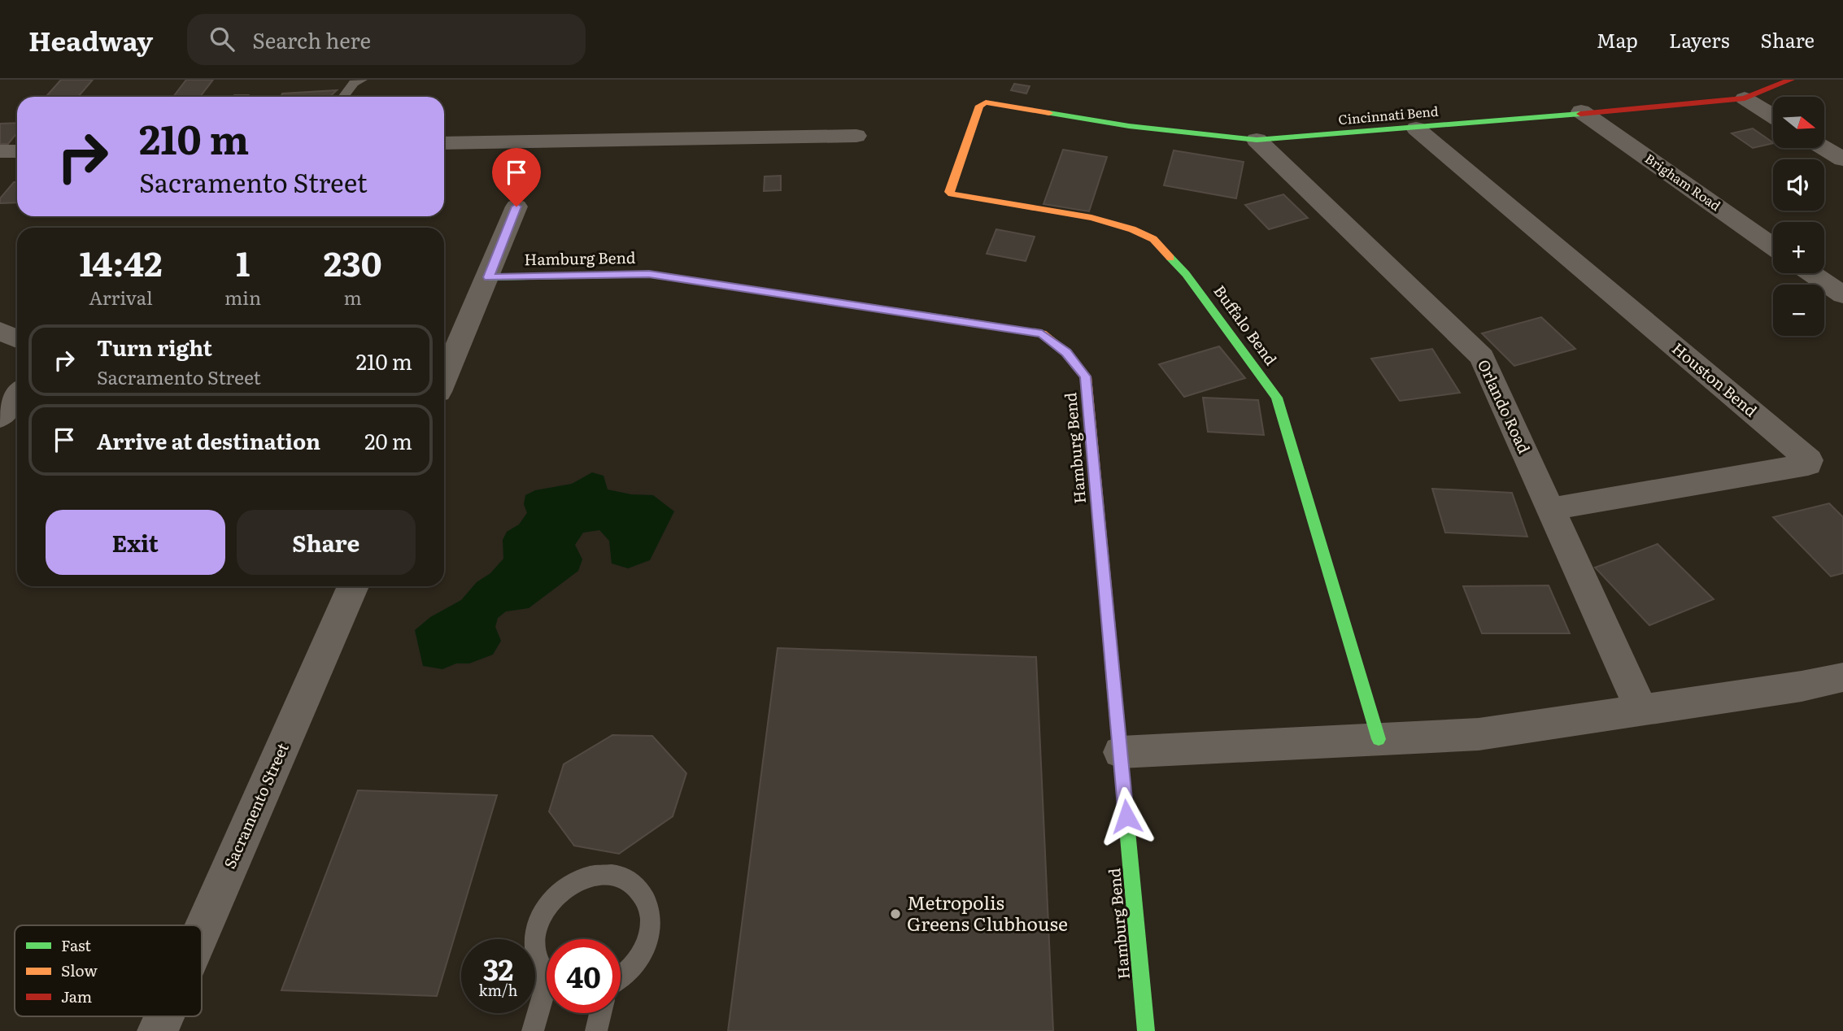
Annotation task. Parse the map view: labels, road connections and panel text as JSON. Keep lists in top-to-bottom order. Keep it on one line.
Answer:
{"streets":{"street":["Cincinnati Bend","Brigham Road","Hamburg Bend","Buffalo Bend","Houston Bend","Orlando Road","Sacramento Street"]},"crossings":[["Cincinnati Bend","Brigham Road"],["Cincinnati Bend","Buffalo Bend"],["Cincinnati Bend","Houston Bend"],["Cincinnati Bend","Orlando Road"],["Houston Bend","Orlando Road"]],"places":["Metropolis Greens Clubhouse"],"legend":["Fast","Slow","Jam"],"north":"right","page":{"header":"Headway","search":"Search here","nav":["Map","Layers","Share"],"map_buttons":["+","−"],"turn":["210 m","Sacramento Street"],"eta":["14:42","Arrival","1","min","230","m"],"list":[{"name":"Turn right","note":"Sacramento Street","value":"210 m"},{"name":"Arrive at destination","value":"20 m"}],"buttons":["Exit","Share"],"speed":"32 km/h","limit":"40"}}
